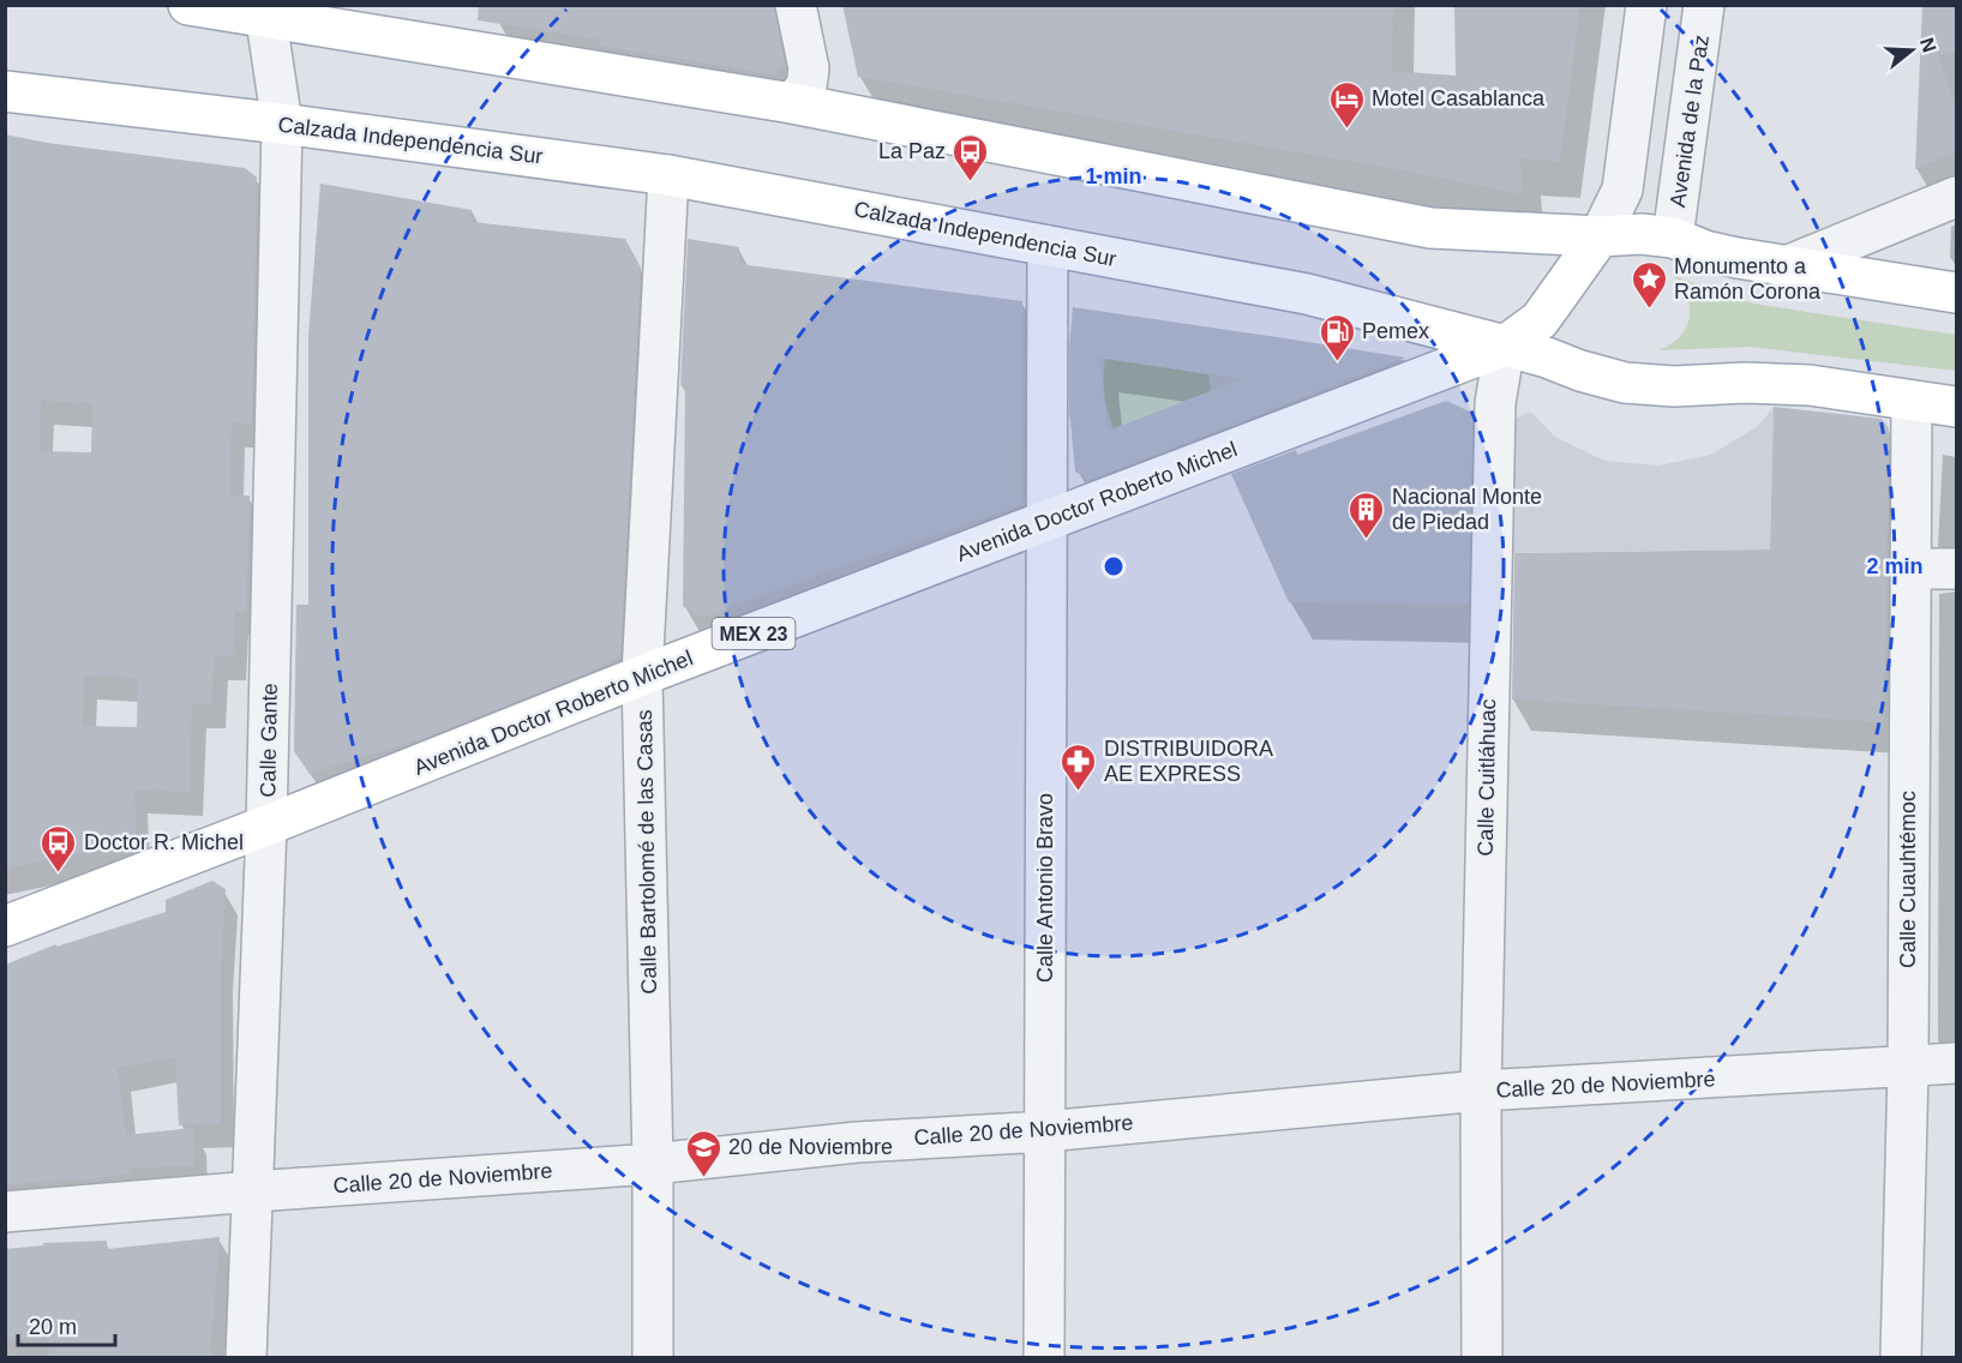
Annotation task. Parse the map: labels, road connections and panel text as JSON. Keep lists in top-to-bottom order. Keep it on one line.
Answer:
{"streets":{"main road":["Calzada Independencia Sur","Avenida Doctor Roberto Michel","MEX 23"],"street":["Avenida de la Paz","Calle Gante","Calle Cuitláhuac","Calle Bartolomé de las Casas","Calle Cuauhtémoc","Calle Antonio Bravo","Calle 20 de Noviembre"]},"crossings":[["Calzada Independencia Sur","Avenida Doctor Roberto Michel"],["Calzada Independencia Sur","Calle Gante"],["Calzada Independencia Sur","Calle Cuitláhuac"],["Calzada Independencia Sur","Calle Bartolomé de las Casas"],["Calzada Independencia Sur","Calle Cuauhtémoc"],["Calzada Independencia Sur","Calle Antonio Bravo"],["Avenida Doctor Roberto Michel","Calle Gante"],["Avenida Doctor Roberto Michel","Calle Cuitláhuac"],["Avenida Doctor Roberto Michel","Calle Bartolomé de las Casas"],["Avenida Doctor Roberto Michel","Calle Antonio Bravo"],["Calle Gante","Calle 20 de Noviembre"],["Calle Cuitláhuac","Calle 20 de Noviembre"],["Calle Bartolomé de las Casas","Calle 20 de Noviembre"],["Calle Cuauhtémoc","Calle 20 de Noviembre"],["Calle Antonio Bravo","Calle 20 de Noviembre"]],"places":{"hotel":["Motel Casablanca"],"bus stop":["La Paz","Doctor R. Michel"],"place":["Monumento a Ramón Corona"],"fuel station":["Pemex"],"building":["Nacional Monte de Piedad"],"pharmacy":["DISTRIBUIDORA AE EXPRESS"],"school or university":["20 de Noviembre"]},"scale_bar":"20 m","north":"right","rings":["1 min","2 min"]}
